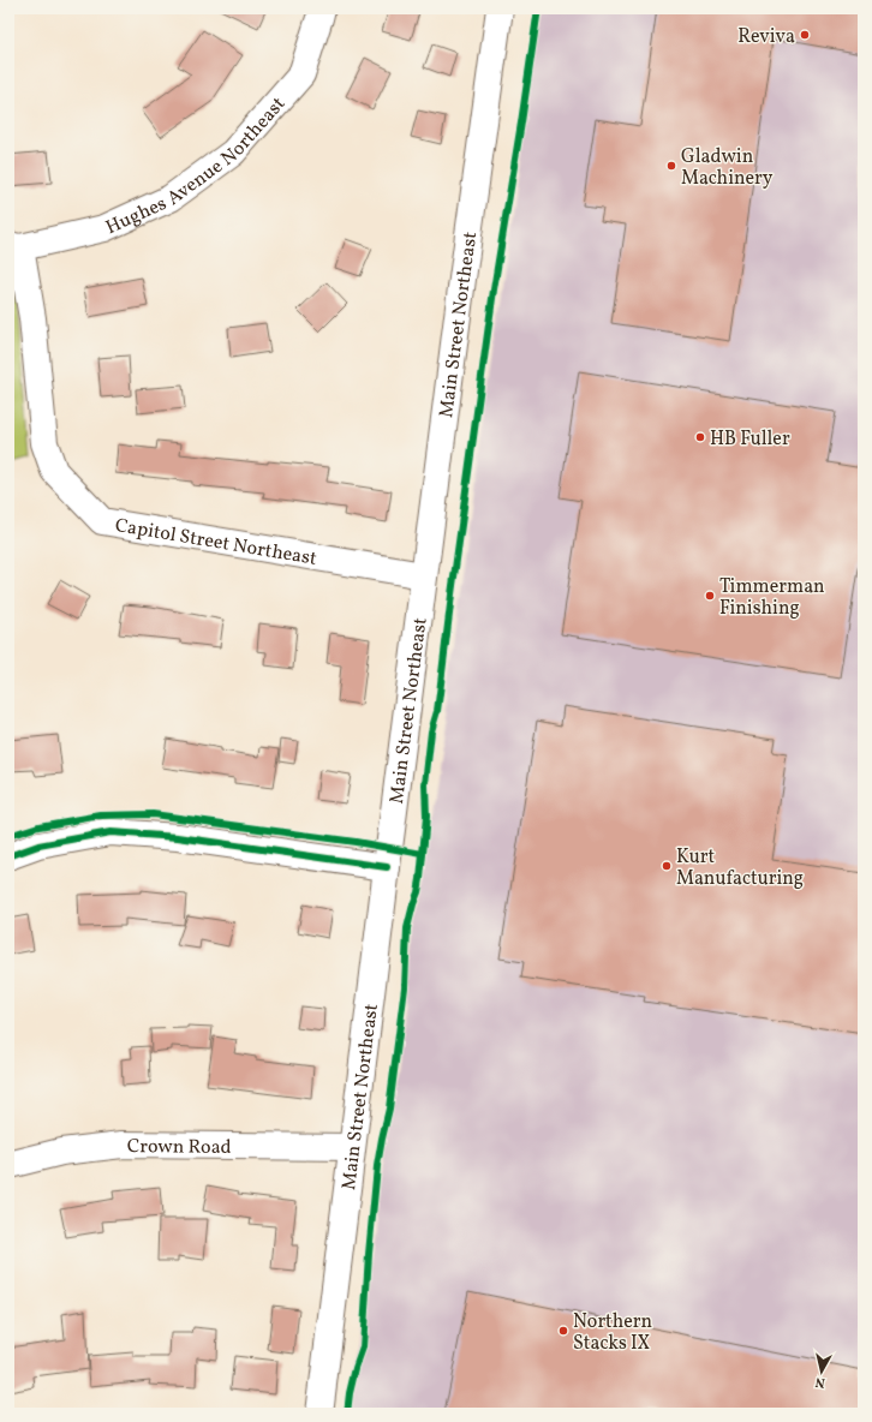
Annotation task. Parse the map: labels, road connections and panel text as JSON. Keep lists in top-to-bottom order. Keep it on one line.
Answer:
{"streets":{"street":["Hughes Avenue Northeast","Main Street Northeast","Capitol Street Northeast","Crown Road"]},"crossings":[["Hughes Avenue Northeast","Capitol Street Northeast"],["Main Street Northeast","Capitol Street Northeast"],["Main Street Northeast","Crown Road"]],"places":["Reviva","Gladwin Machinery","HB Fuller","Timmerman Finishing","Kurt Manufacturing","Northern Stacks IX"],"north":"bottom"}
